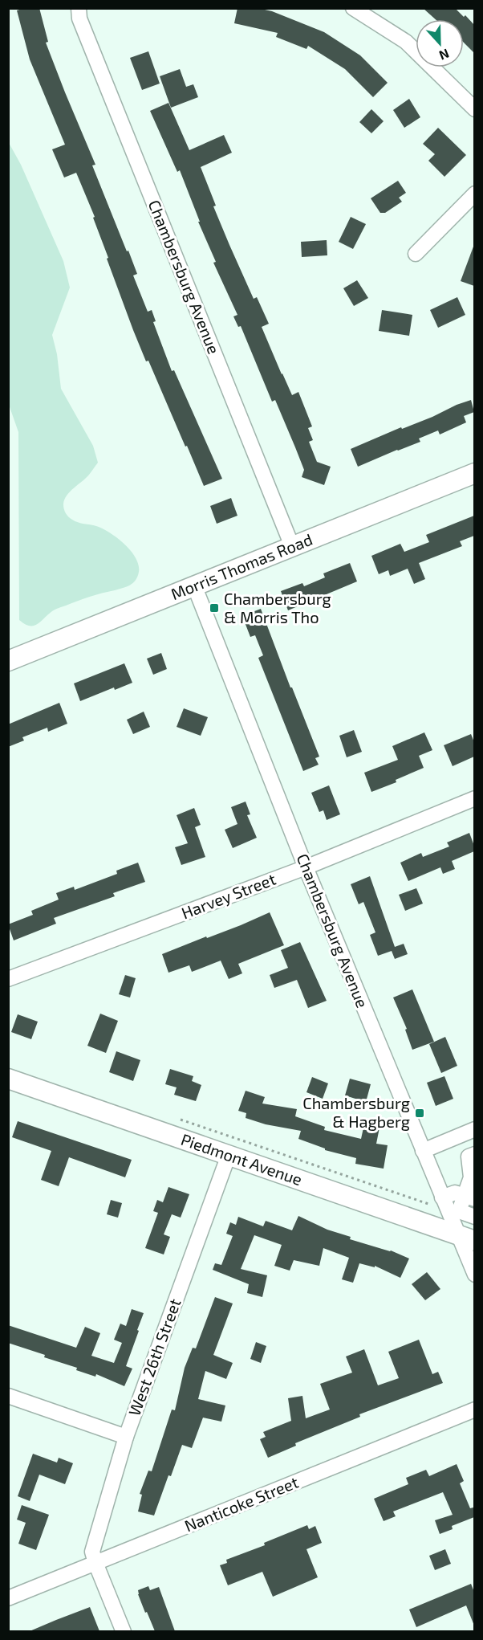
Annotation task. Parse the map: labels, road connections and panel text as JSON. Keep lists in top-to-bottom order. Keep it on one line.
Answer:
{"streets":{"main road":["Morris Thomas Road","Piedmont Avenue"],"street":["Chambersburg Avenue","Harvey Street","West 26th Street","Nanticoke Street"]},"crossings":[["Chambersburg Avenue","Morris Thomas Road"],["Chambersburg Avenue","Harvey Street"],["Chambersburg Avenue","Piedmont Avenue"],["Piedmont Avenue","West 26th Street"],["West 26th Street","Nanticoke Street"]],"places":{"transit":["Chambersburg & Morris Tho","Chambersburg & Hagberg"]},"north":"bottom"}
